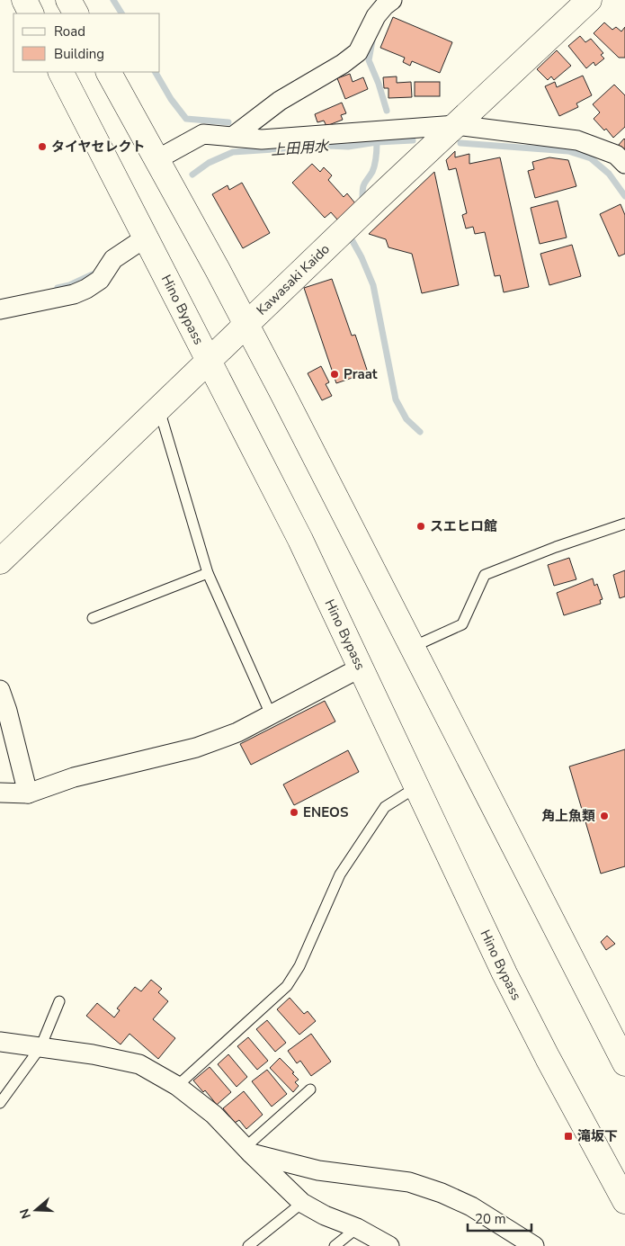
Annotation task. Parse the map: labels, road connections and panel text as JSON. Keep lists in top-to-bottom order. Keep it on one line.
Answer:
{"streets":{"main road":["Kawasaki Kaido","Hino Bypass"]},"crossings":[["Kawasaki Kaido","Hino Bypass"]],"water":["上田用水"],"places":{"other":["タイヤセレクト","Praat","スエヒロ館","ENEOS","角上魚類"],"transit":["滝坂下"]},"legend":["Road","Building"],"scale_bar":"20 m","north":"left"}
